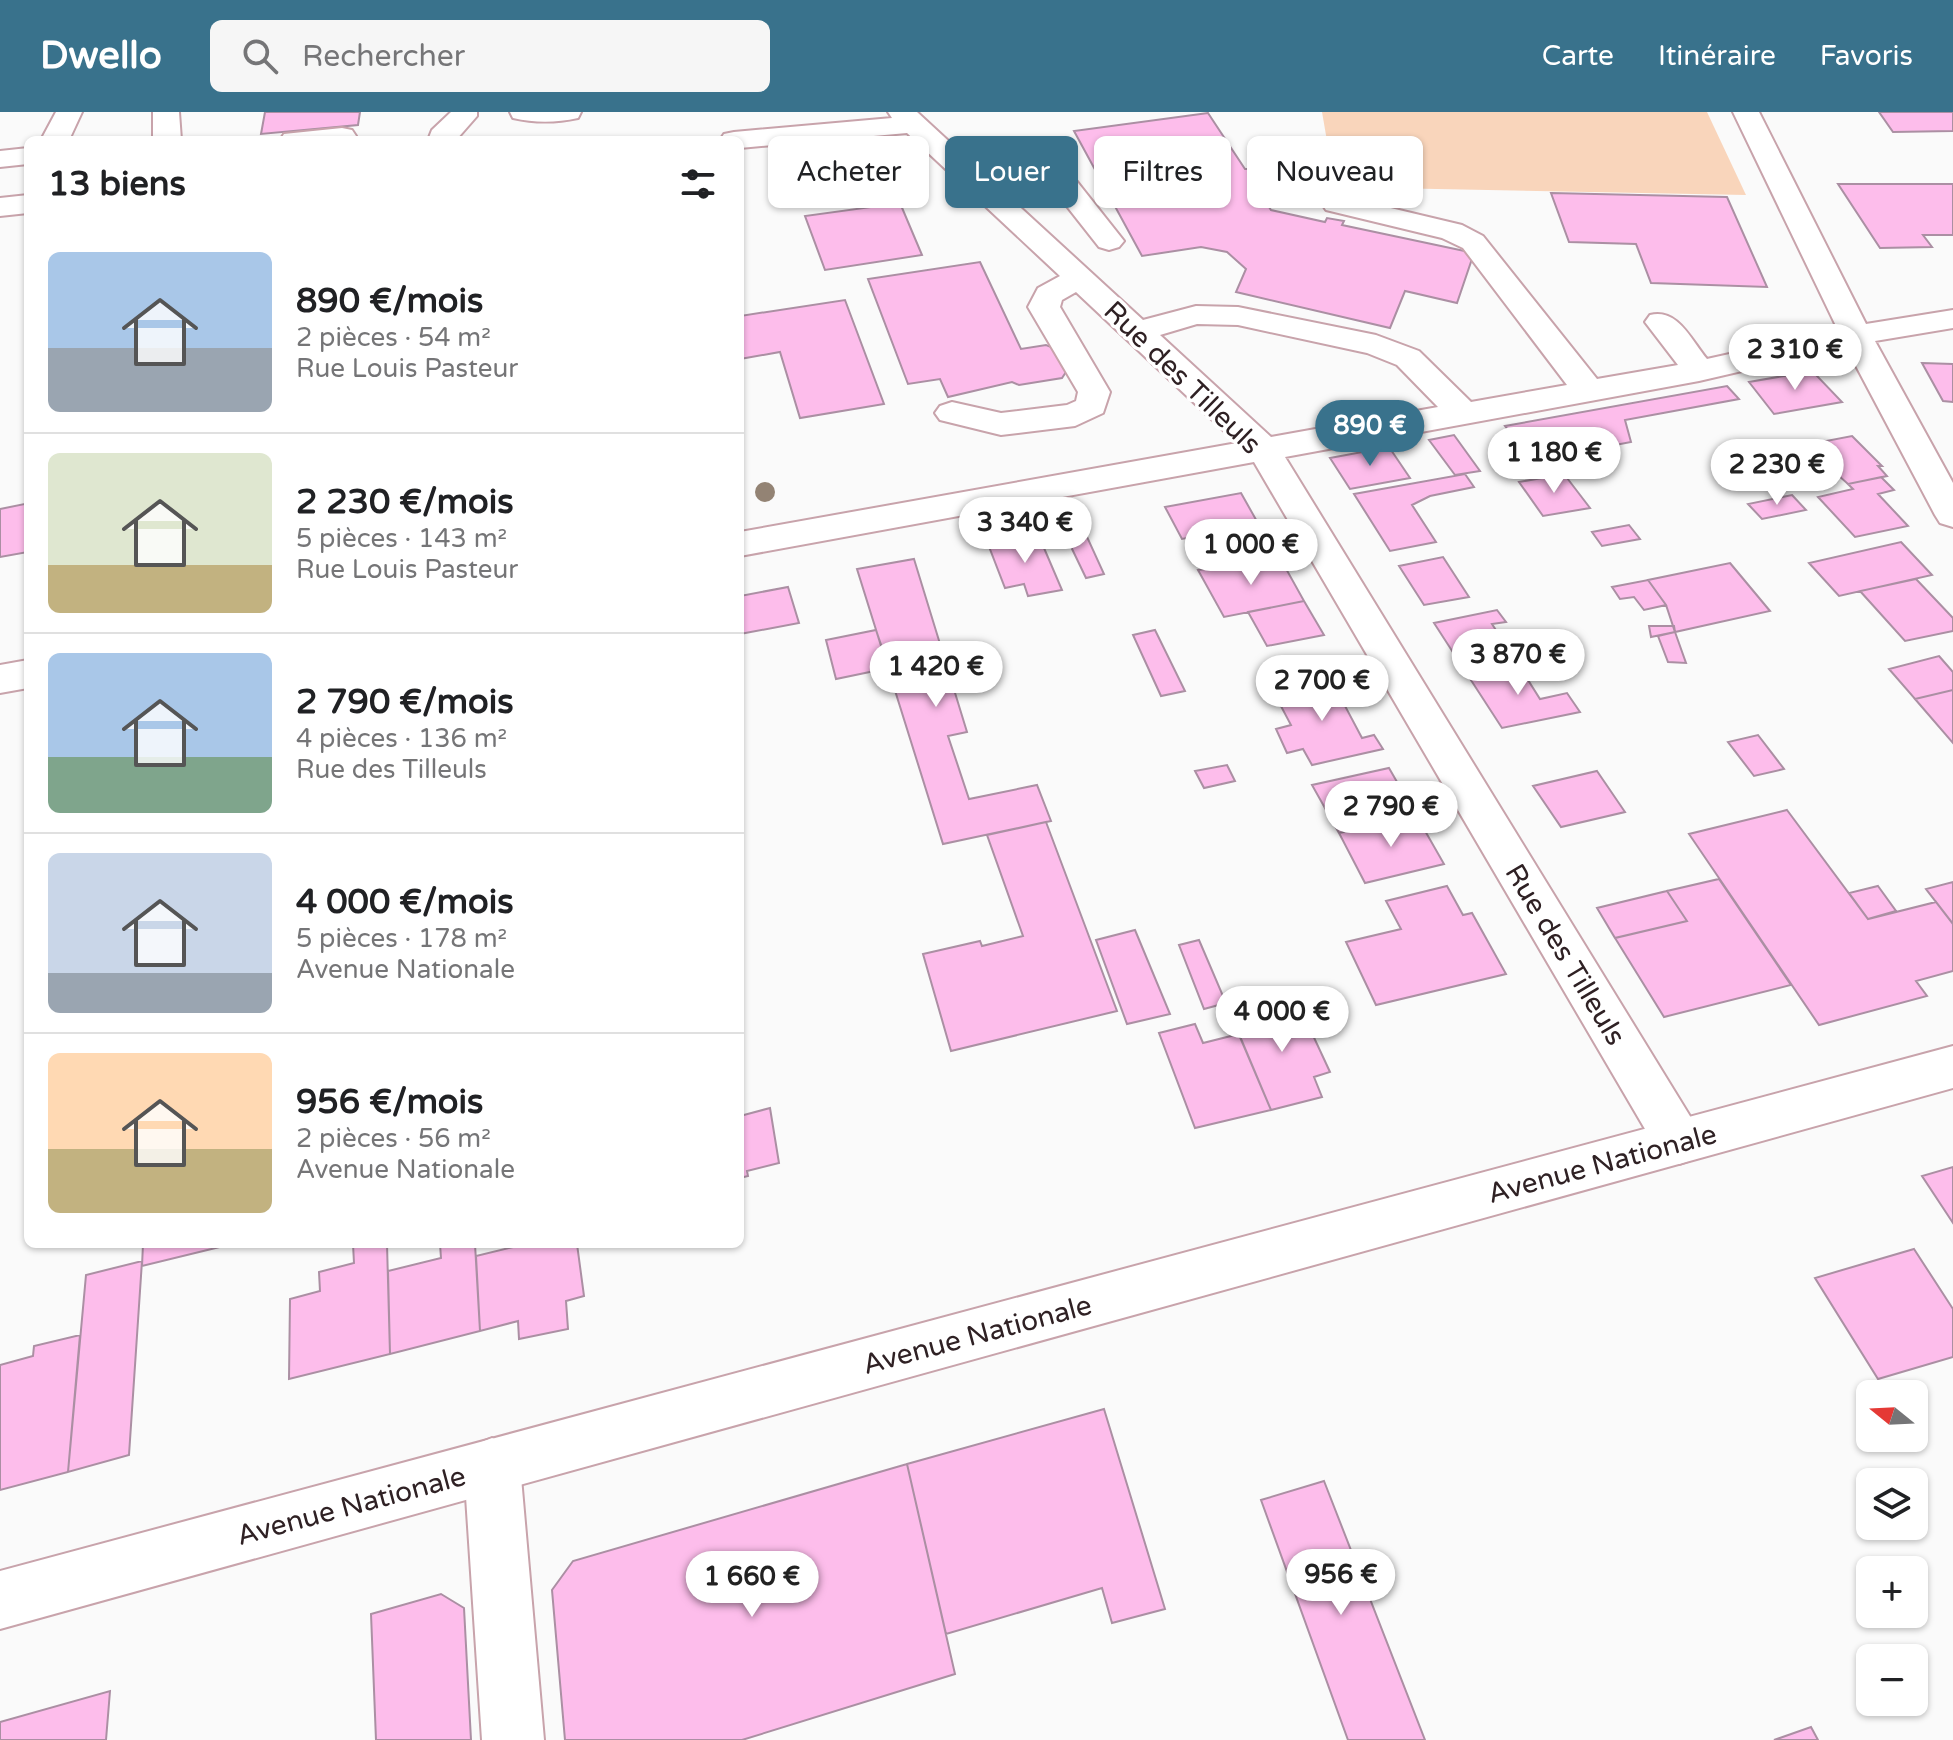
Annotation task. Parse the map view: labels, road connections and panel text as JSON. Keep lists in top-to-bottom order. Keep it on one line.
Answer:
{"streets":{"street":["Rue des Tilleuls","Avenue Nationale"]},"crossings":[["Rue des Tilleuls","Avenue Nationale"]],"north":"left","page":{"header":"Dwello","search":"Rechercher","nav":["Carte","Itinéraire","Favoris"],"chip":["Acheter","Louer","Filtres","Nouveau"],"heading":"13 biens","list":[{"name":"890 €/mois","note":"2 pièces · 54 m² · Rue Louis Pasteur"},{"name":"2 230 €/mois","note":"5 pièces · 143 m² · Rue Louis Pasteur"},{"name":"2 790 €/mois","note":"4 pièces · 136 m² · Rue des Tilleuls"},{"name":"4 000 €/mois","note":"5 pièces · 178 m² · Avenue Nationale"},{"name":"956 €/mois","note":"2 pièces · 56 m² · Avenue Nationale"}],"price":["2 310 €","890 €","1 180 €","2 230 €","3 340 €","1 000 €","3 870 €","1 420 €","2 700 €","2 790 €","4 000 €","956 €","1 660 €"],"map_buttons":["+","−"]}}
